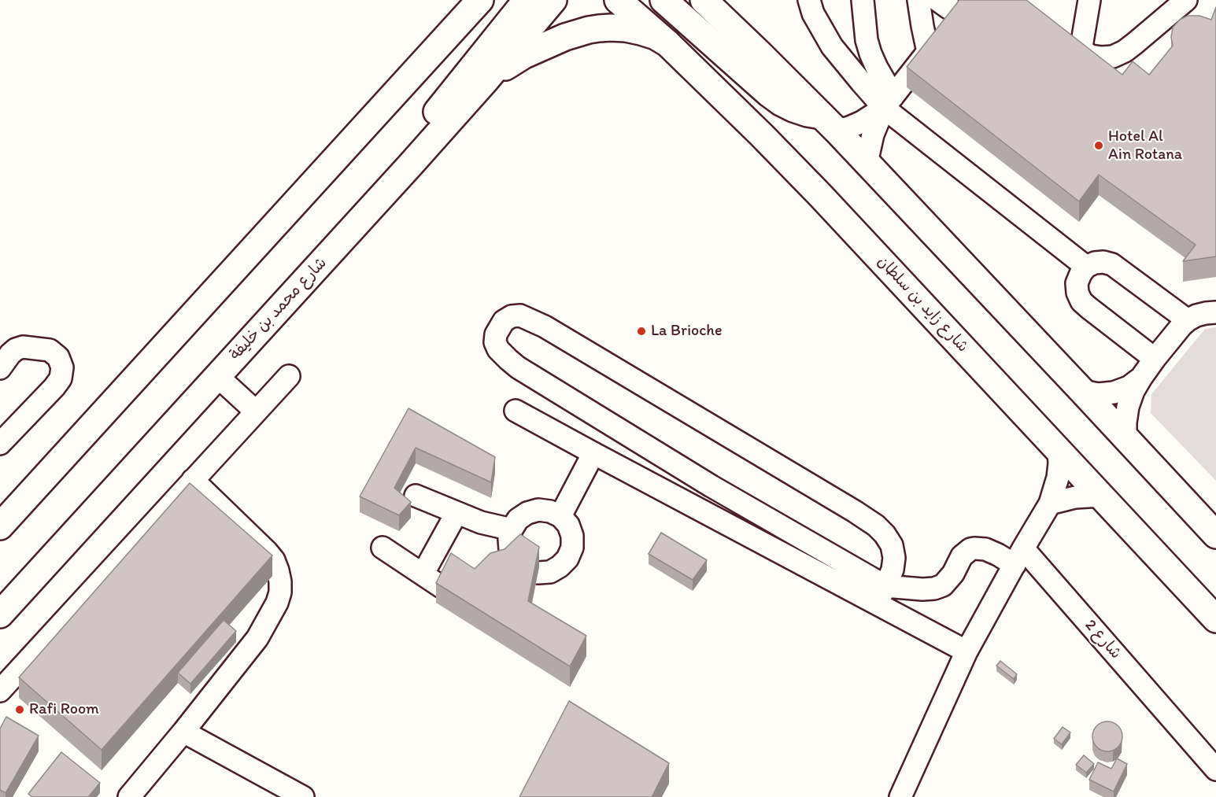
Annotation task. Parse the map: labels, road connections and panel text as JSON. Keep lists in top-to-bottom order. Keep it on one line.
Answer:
{"streets":{"main road":["شارع زايد بن سلطان","شارع محمد بن خليفة"],"street":["شارع 2"]},"places":["Hotel Al Ain Rotana","La Brioche","Rafi Room"]}
